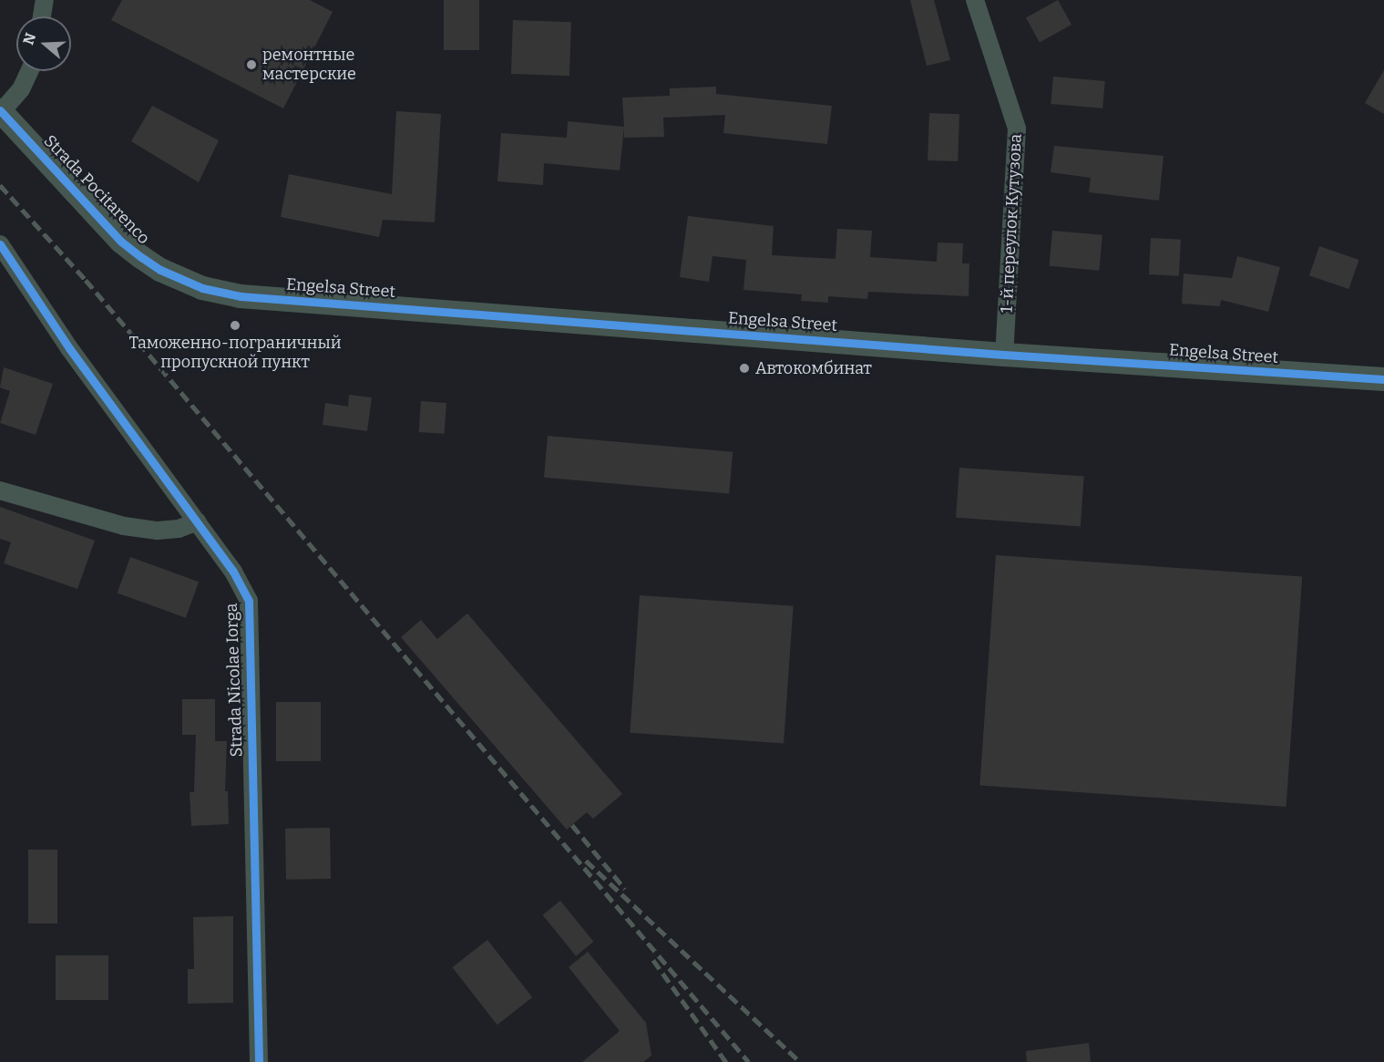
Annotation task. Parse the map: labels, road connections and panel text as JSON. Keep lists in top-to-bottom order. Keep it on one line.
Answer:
{"streets":{"street":["Strada Pocitarenco","1-й переулок Кутузова","Engelsa Street","Strada Nicolae Iorga"]},"crossings":[["Strada Pocitarenco","Engelsa Street"],["1-й переулок Кутузова","Engelsa Street"]],"places":["ремонтные мастерские","Таможенно-пограничный пропускной пункт","Автокомбинат"],"north":"left"}
